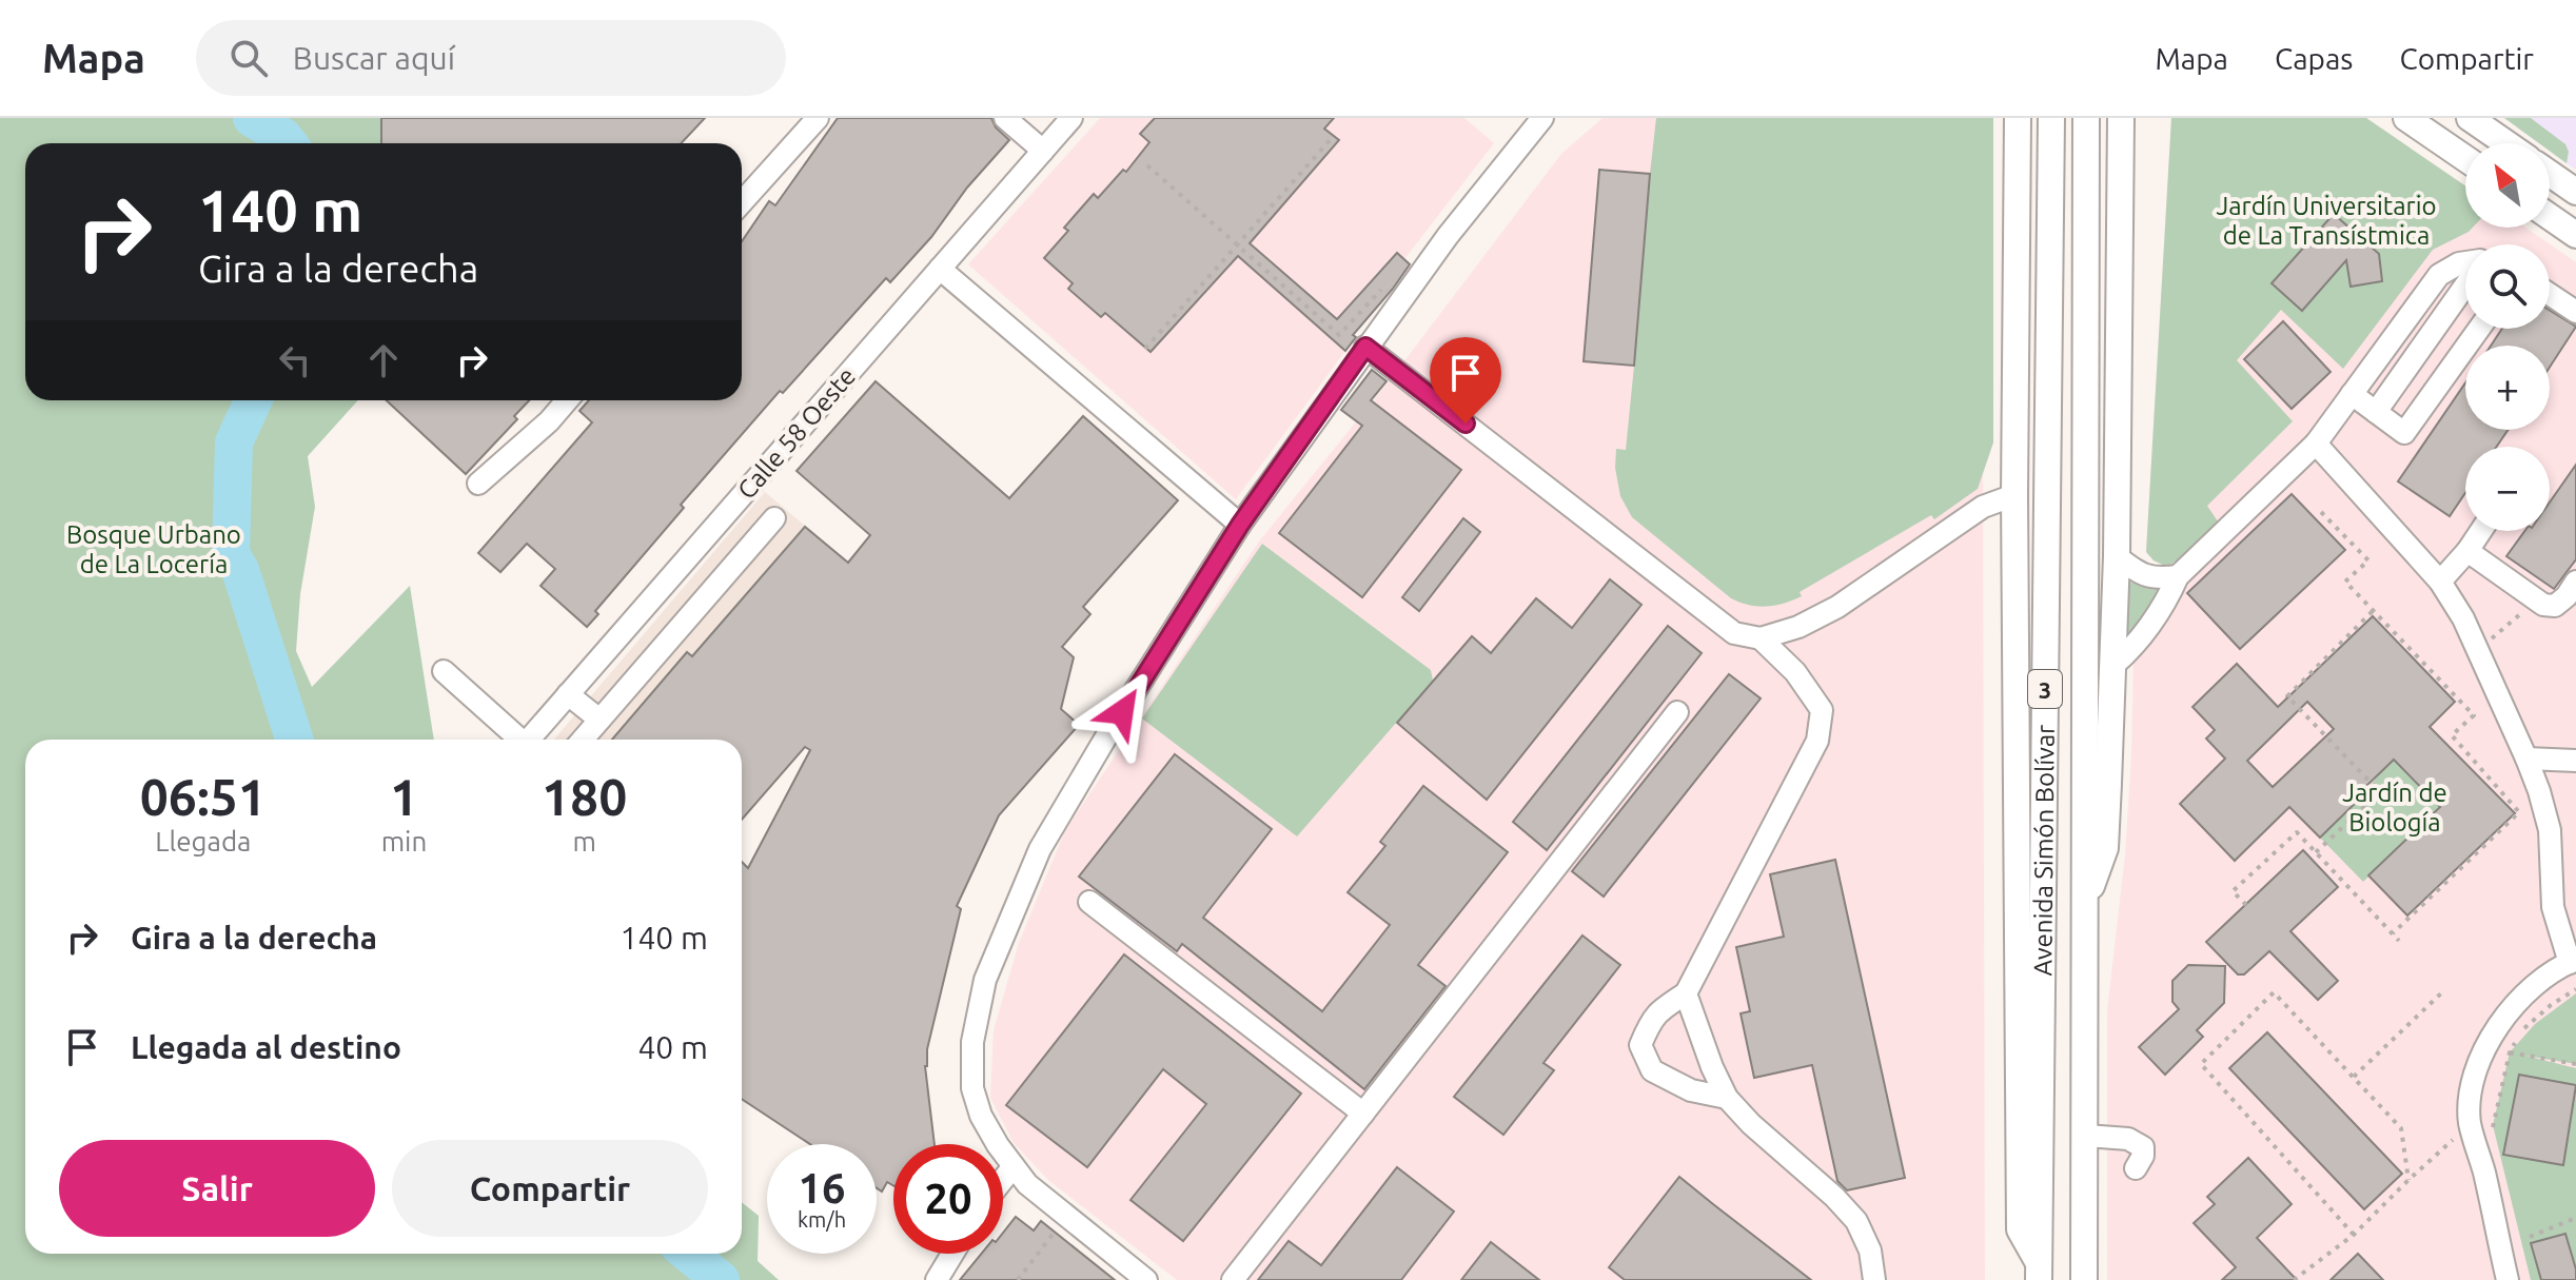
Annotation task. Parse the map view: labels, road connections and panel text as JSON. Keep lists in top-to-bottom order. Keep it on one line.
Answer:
{"streets":{"main road":["3","Avenida Simón Bolívar"],"street":["Calle 58 Oeste"]},"parks":["Jardín Universitario de La Transístmica","Bosque Urbano de La Locería","Jardín de Biología"],"north":"top left","page":{"header":"Mapa","search":"Buscar aquí","nav":["Mapa","Capas","Compartir"],"map_buttons":["+","−"],"turn":["140 m","Gira a la derecha"],"eta":["06:51","Llegada","1","min","180","m"],"list":[{"name":"Gira a la derecha","value":"140 m"},{"name":"Llegada al destino","value":"40 m"}],"buttons":["Salir","Compartir"],"speed":"16 km/h","limit":"20"}}
